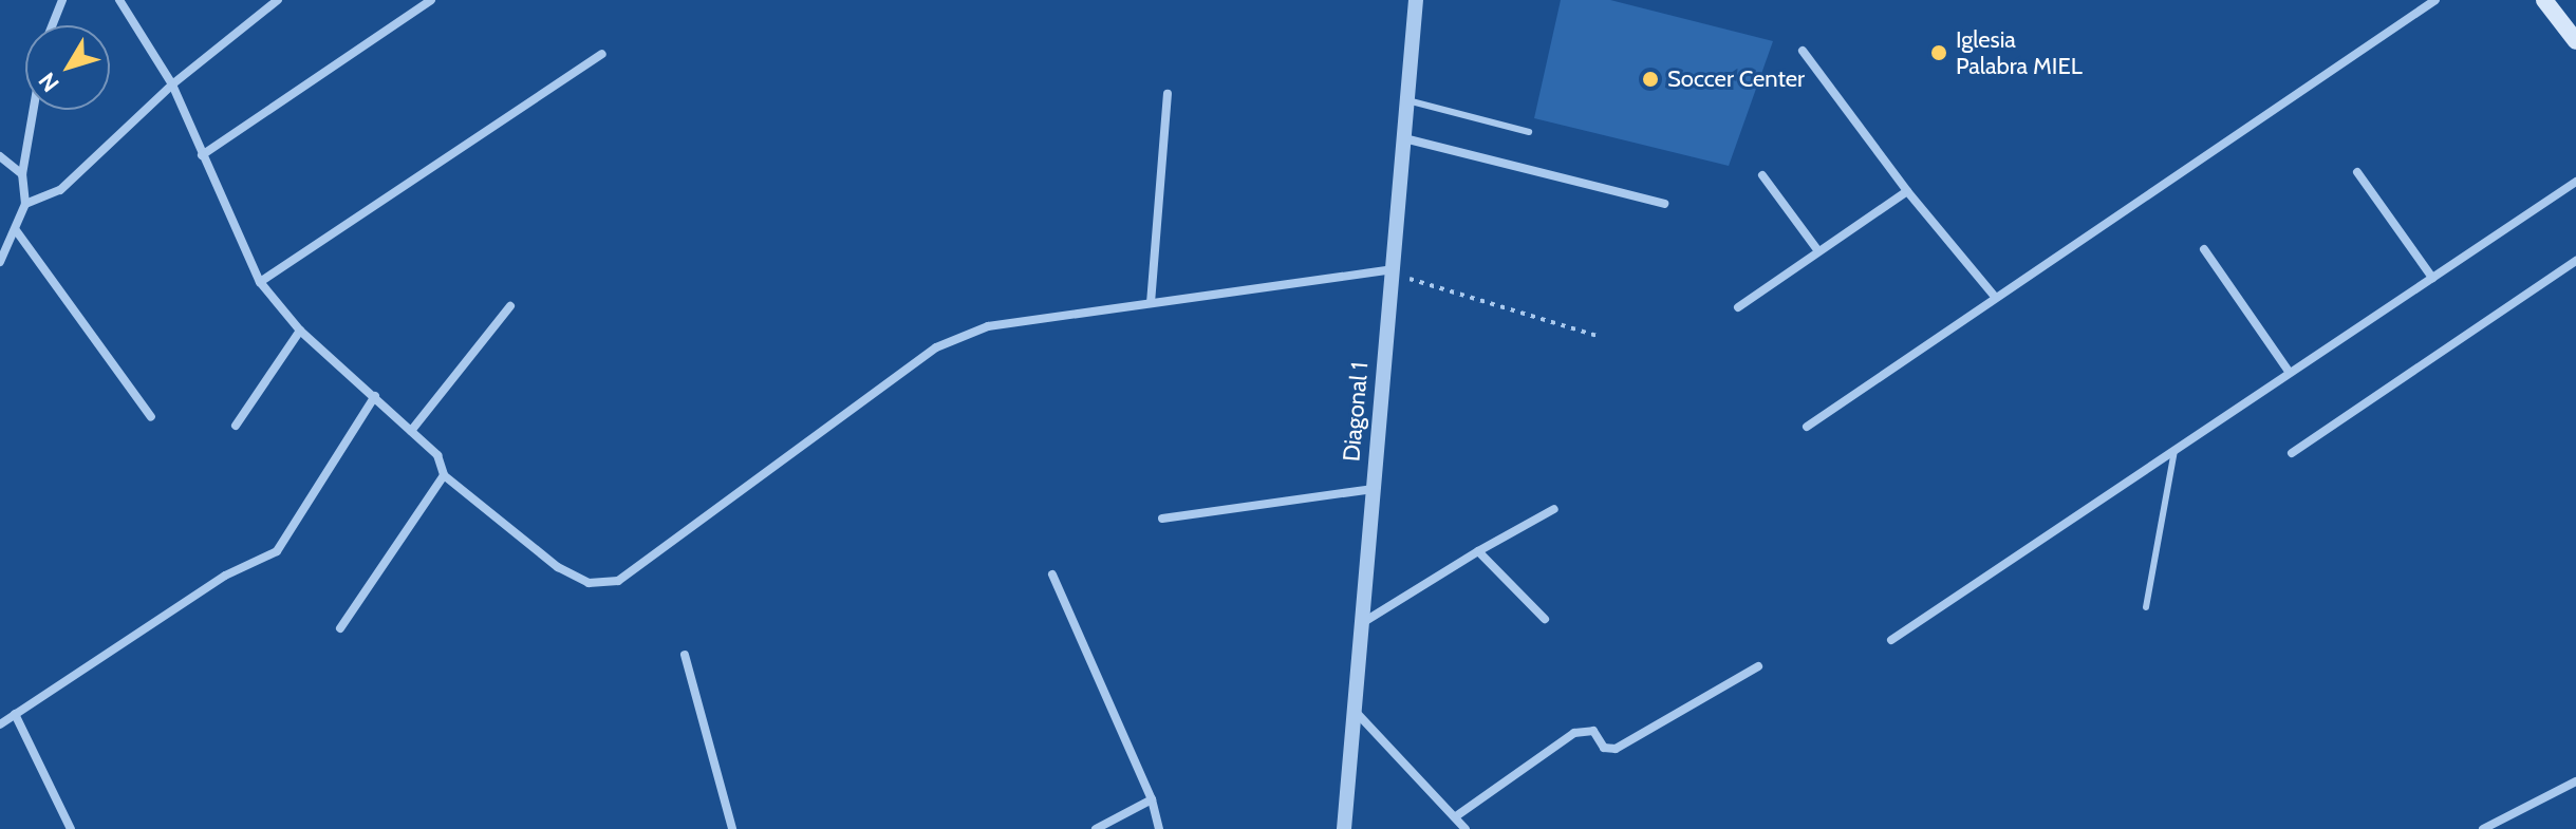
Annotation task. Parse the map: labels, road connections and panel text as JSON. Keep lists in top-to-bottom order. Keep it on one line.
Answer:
{"streets":{"street":["Diagonal 1"]},"places":["Iglesia Palabra MIEL","Soccer Center"],"north":"bottom left"}
